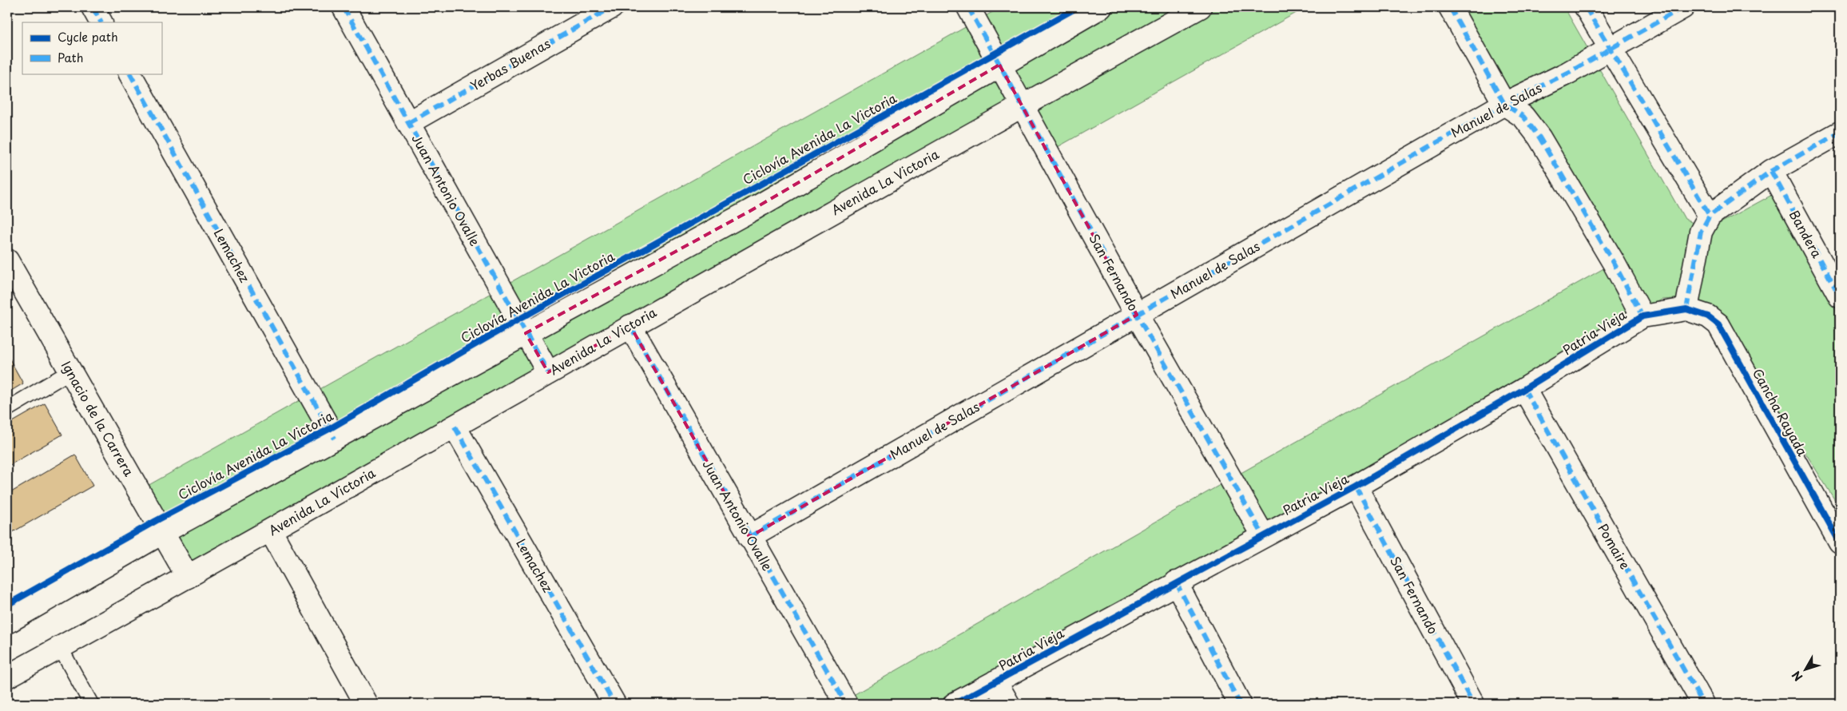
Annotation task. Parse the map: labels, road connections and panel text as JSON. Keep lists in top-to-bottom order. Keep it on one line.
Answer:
{"streets":{"street":["Yerbas Buenas","Manuel de Salas","Avenida La Victoria","Juan Antonio Ovalle","Bandera","Lemachez","San Fernando","Patria Vieja","Cancha Rayada","Ignacio de la Carrera","Pomaire"],"cycle path":["Ciclovía Avenida La Victoria"]},"crossings":[["Yerbas Buenas","Juan Antonio Ovalle"],["Manuel de Salas","Juan Antonio Ovalle"],["Manuel de Salas","San Fernando"],["Avenida La Victoria","Juan Antonio Ovalle"],["Avenida La Victoria","Lemachez"],["Avenida La Victoria","San Fernando"],["Avenida La Victoria","Ignacio de la Carrera"],["San Fernando","Patria Vieja"],["Patria Vieja","Cancha Rayada"],["Patria Vieja","Pomaire"]],"legend":["Cycle path","Path"],"north":"bottom left"}
